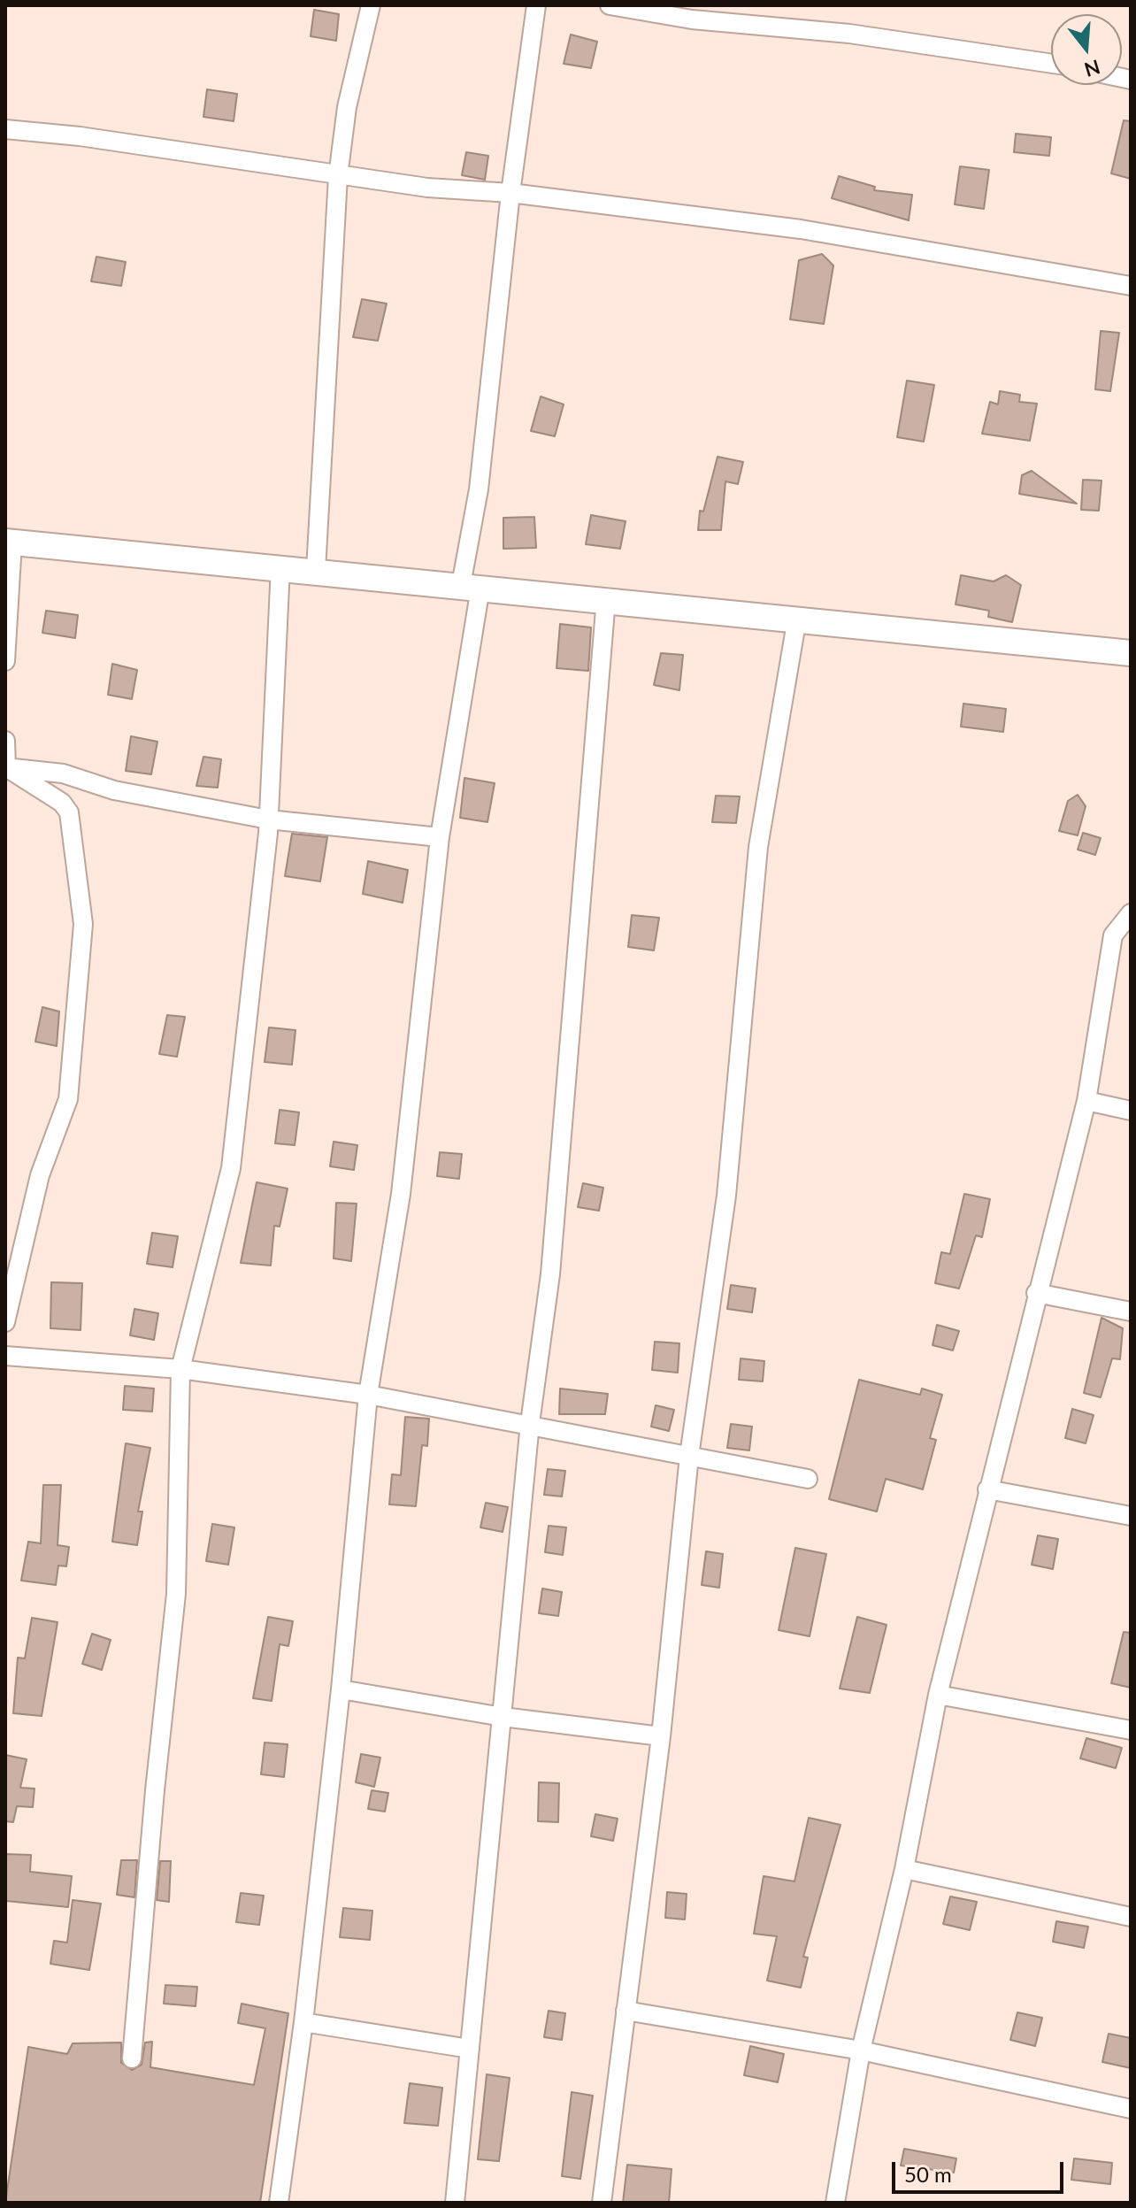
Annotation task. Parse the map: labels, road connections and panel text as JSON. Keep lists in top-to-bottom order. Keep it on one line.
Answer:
{"scale_bar":"50 m","north":"bottom"}
